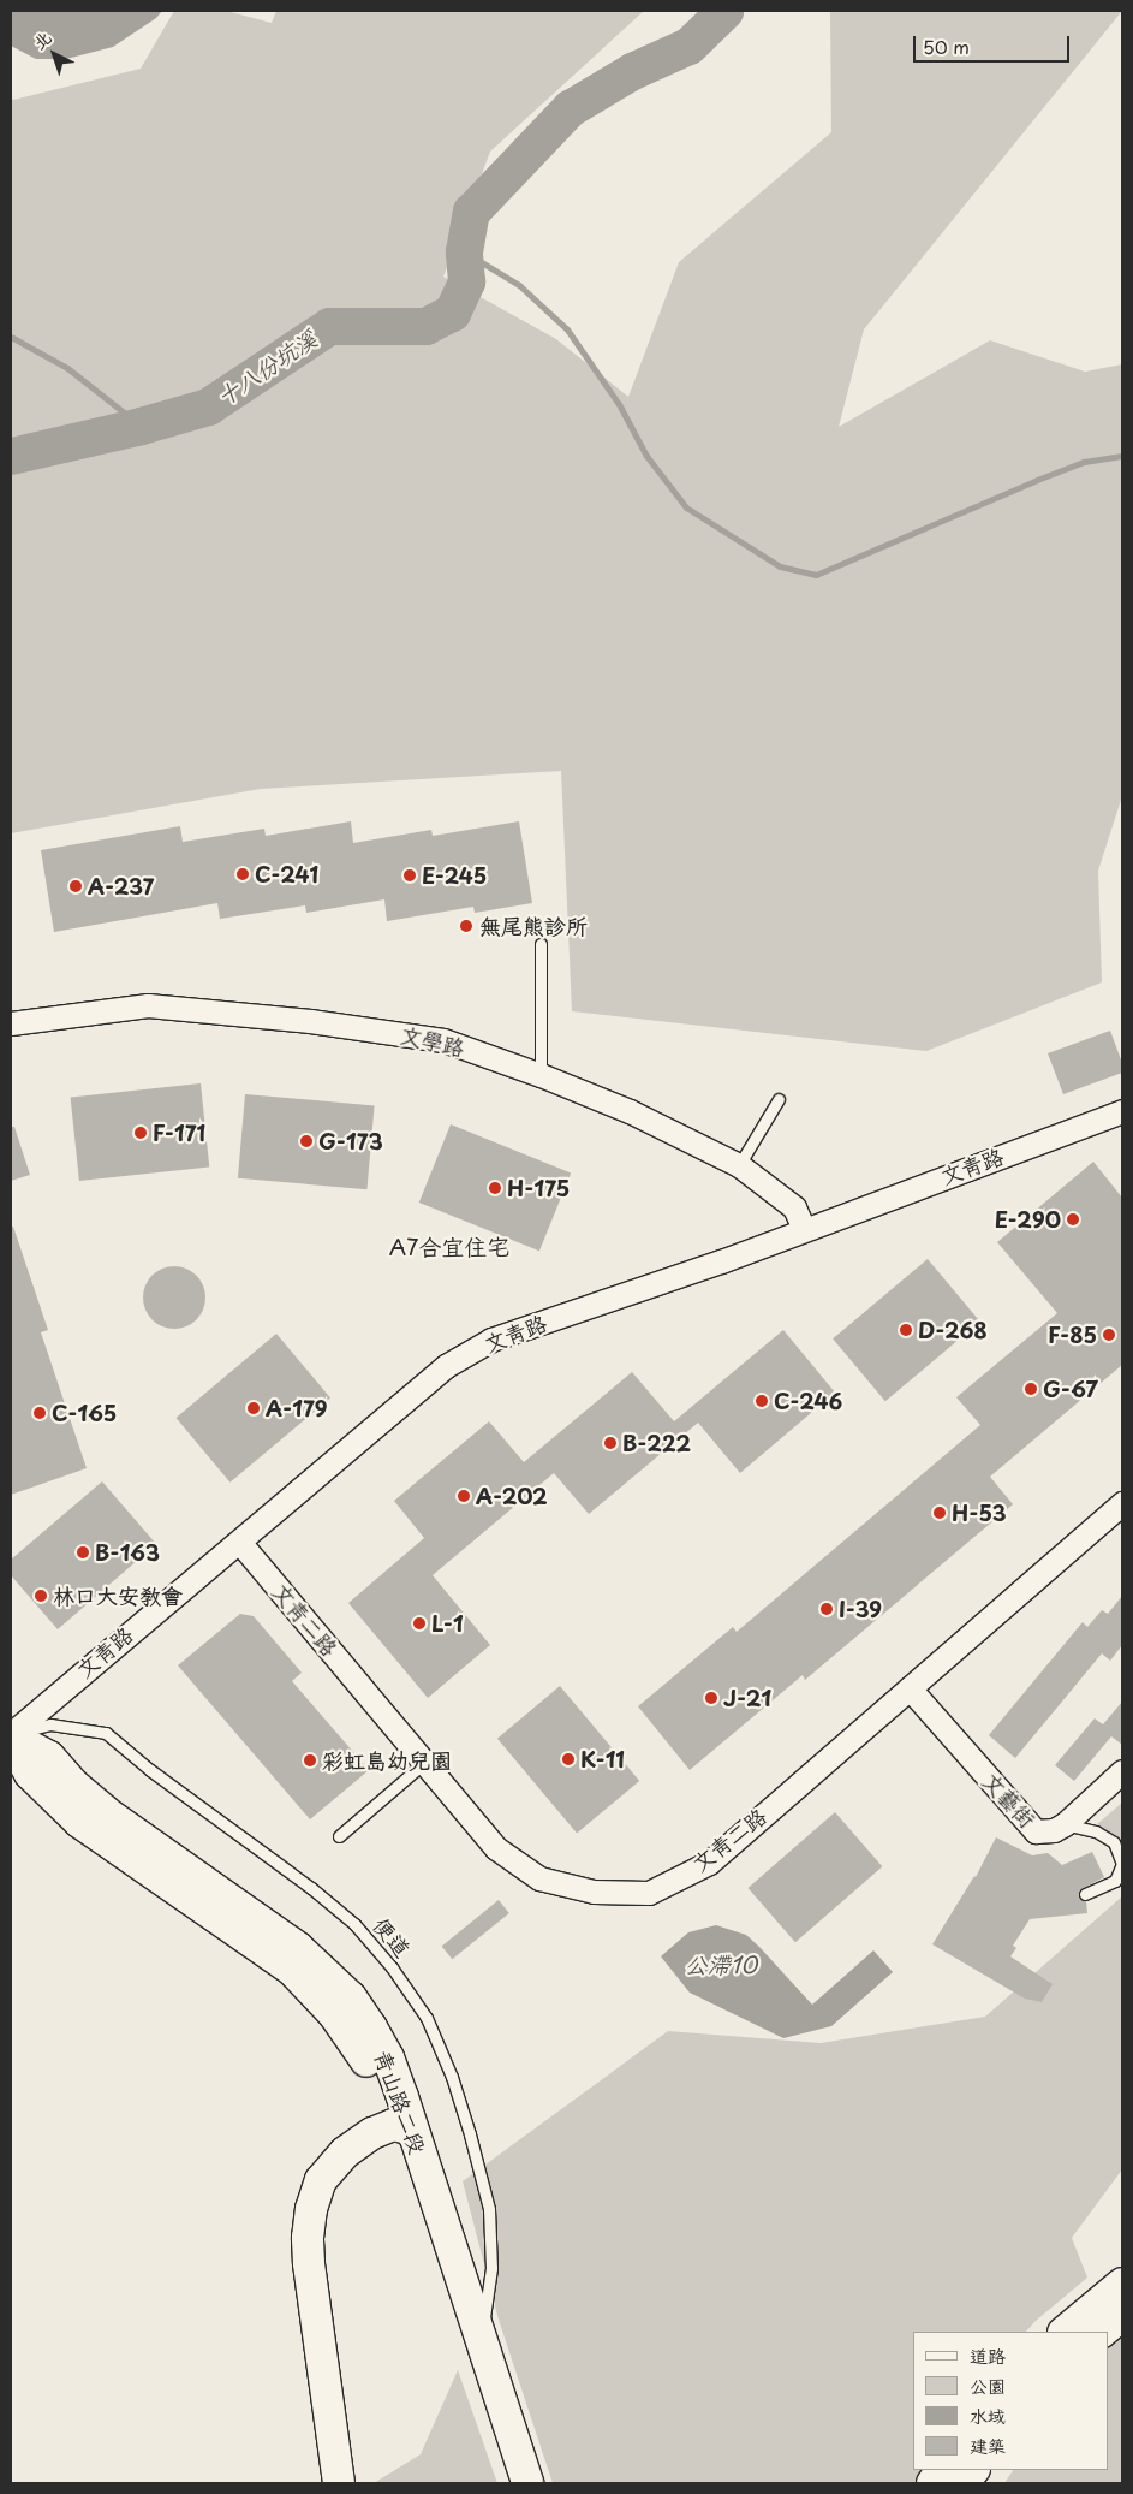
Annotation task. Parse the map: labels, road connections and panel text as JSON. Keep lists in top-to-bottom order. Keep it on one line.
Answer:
{"streets":{"street":["文學路","文青路","文青二路","文藝街","青山路二段"],"lane":["便道"]},"crossings":[["文學路","文青路"],["文青路","文青二路"],["文青路","便道"],["文青路","青山路二段"],["文青二路","文藝街"],["便道","青山路二段"]],"districts":["A7合宜住宅"],"water":["十八份坑溪","公滯10"],"places":["C-241","E-245","A-237","無尾熊診所","F-171","G-173","H-175","E-290","D-268","F-85","G-67","C-246","A-179","C-165","B-222","A-202","H-53","B-163","林口大安教會","I-39","L-1","J-21","K-11","彩虹島幼兒園"],"legend":["道路","公園","水域","建築"],"scale_bar":"50 m","north":"top left"}
